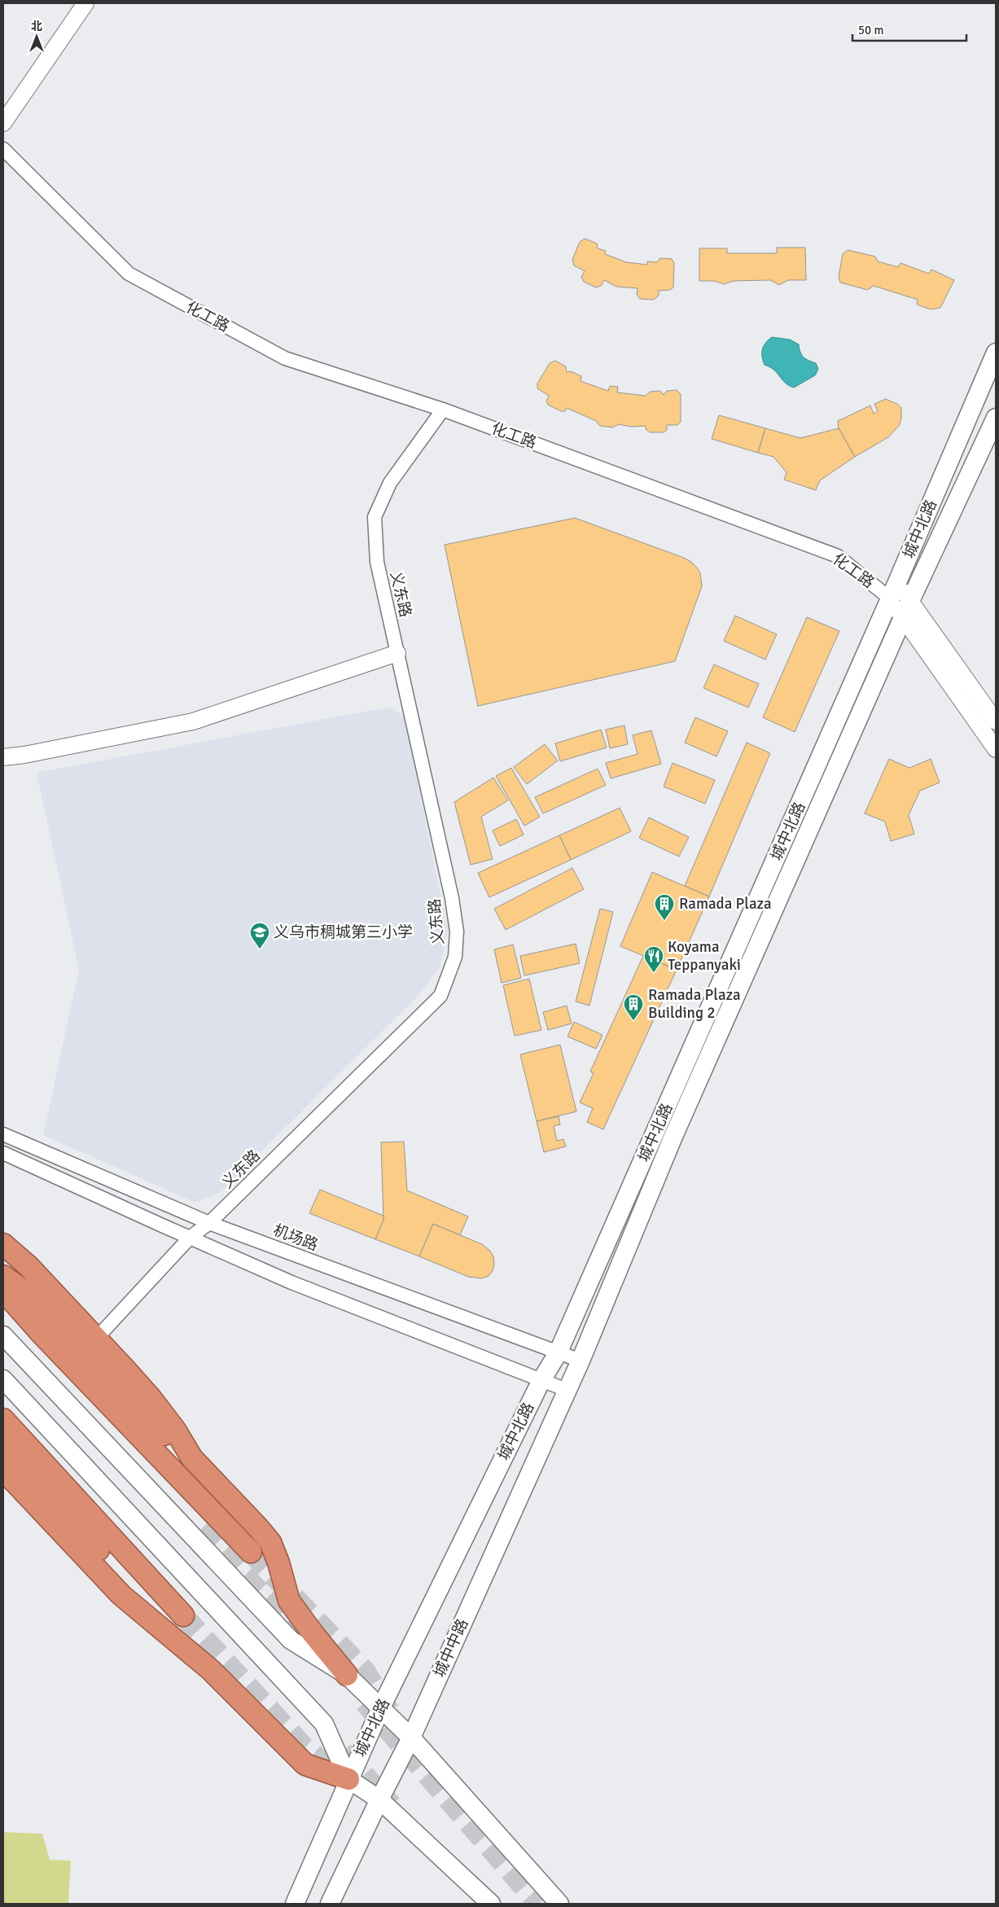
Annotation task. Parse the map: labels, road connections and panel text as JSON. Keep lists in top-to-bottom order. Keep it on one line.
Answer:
{"streets":{"main road":["城中北路","城中中路"],"street":["化工路","义东路","机场路"]},"crossings":[["化工路","城中北路"],["化工路","义东路"],["城中北路","机场路"],["城中北路","城中中路"],["义东路","机场路"]],"places":{"building":["Ramada Plaza","Ramada Plaza Building 2"],"school or university":["义乌市稠城第三小学"],"restaurant":["Koyama Teppanyaki"]},"scale_bar":"50 m","north":"top"}
